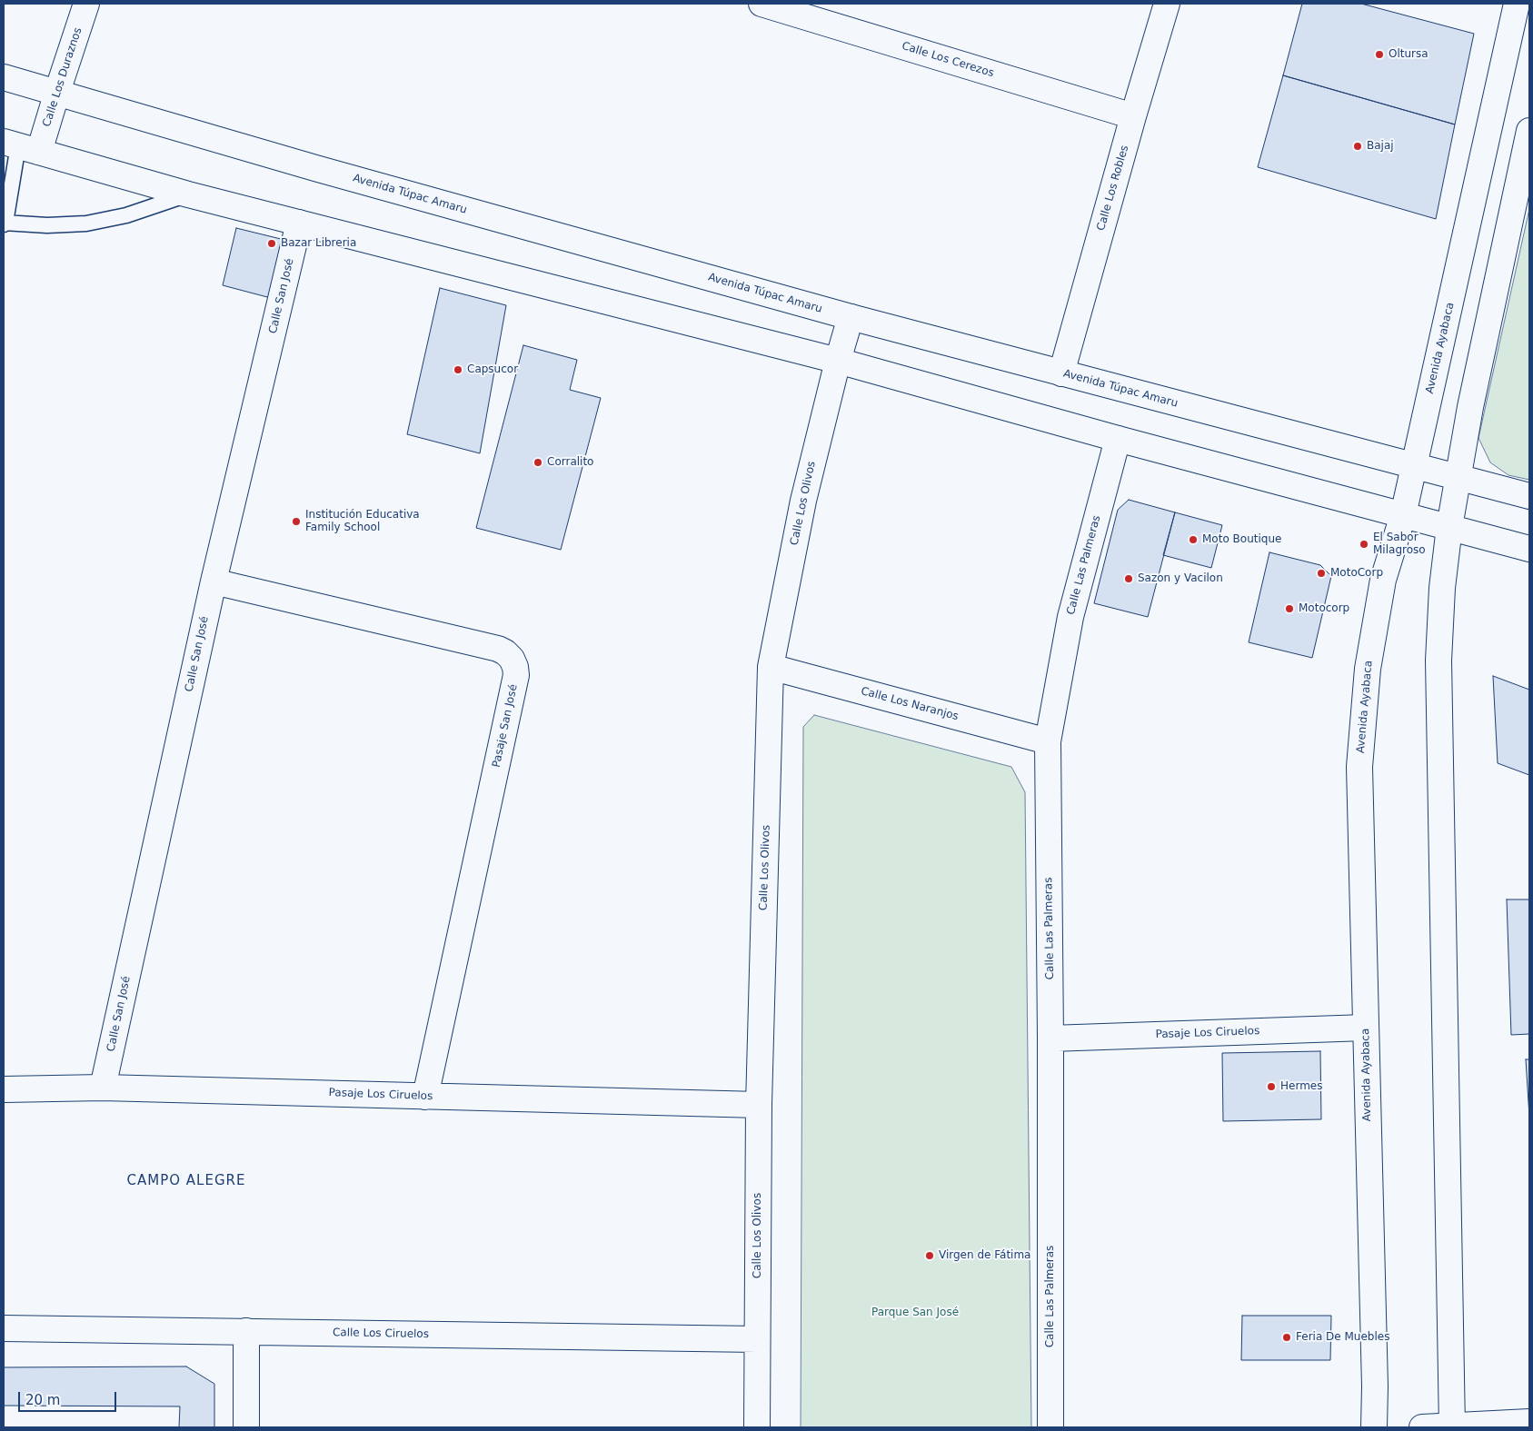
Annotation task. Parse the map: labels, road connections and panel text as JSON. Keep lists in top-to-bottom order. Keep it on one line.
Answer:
{"streets":{"street":["Calle Los Cerezos","Calle Los Duraznos","Calle Los Robles","Avenida Túpac Amaru","Calle San José","Avenida Ayabaca","Calle Los Olivos","Calle Las Palmeras","Calle Los Naranjos","Pasaje San José","Pasaje Los Ciruelos","Calle Los Ciruelos"]},"crossings":[["Calle Los Cerezos","Calle Los Robles"],["Calle Los Duraznos","Avenida Túpac Amaru"],["Calle Los Robles","Avenida Túpac Amaru"],["Avenida Túpac Amaru","Avenida Ayabaca"],["Avenida Túpac Amaru","Calle Los Olivos"],["Calle San José","Pasaje San José"],["Calle San José","Pasaje Los Ciruelos"],["Avenida Ayabaca","Pasaje Los Ciruelos"],["Calle Los Olivos","Calle Los Naranjos"],["Calle Los Olivos","Pasaje Los Ciruelos"],["Calle Los Olivos","Calle Los Ciruelos"],["Calle Las Palmeras","Calle Los Naranjos"],["Calle Las Palmeras","Pasaje Los Ciruelos"],["Pasaje San José","Pasaje Los Ciruelos"]],"districts":["CAMPO ALEGRE"],"parks":["Parque San José"],"places":["Oltursa","Bajaj","Bazar Libreria","Capsucor","Corralito","Institución Educativa Family School","Moto Boutique","El Sabor Milagroso","MotoCorp","Sazon y Vacilon","Motocorp","Hermes","Virgen de Fátima","Feria De Muebles"],"scale_bar":"20 m"}
